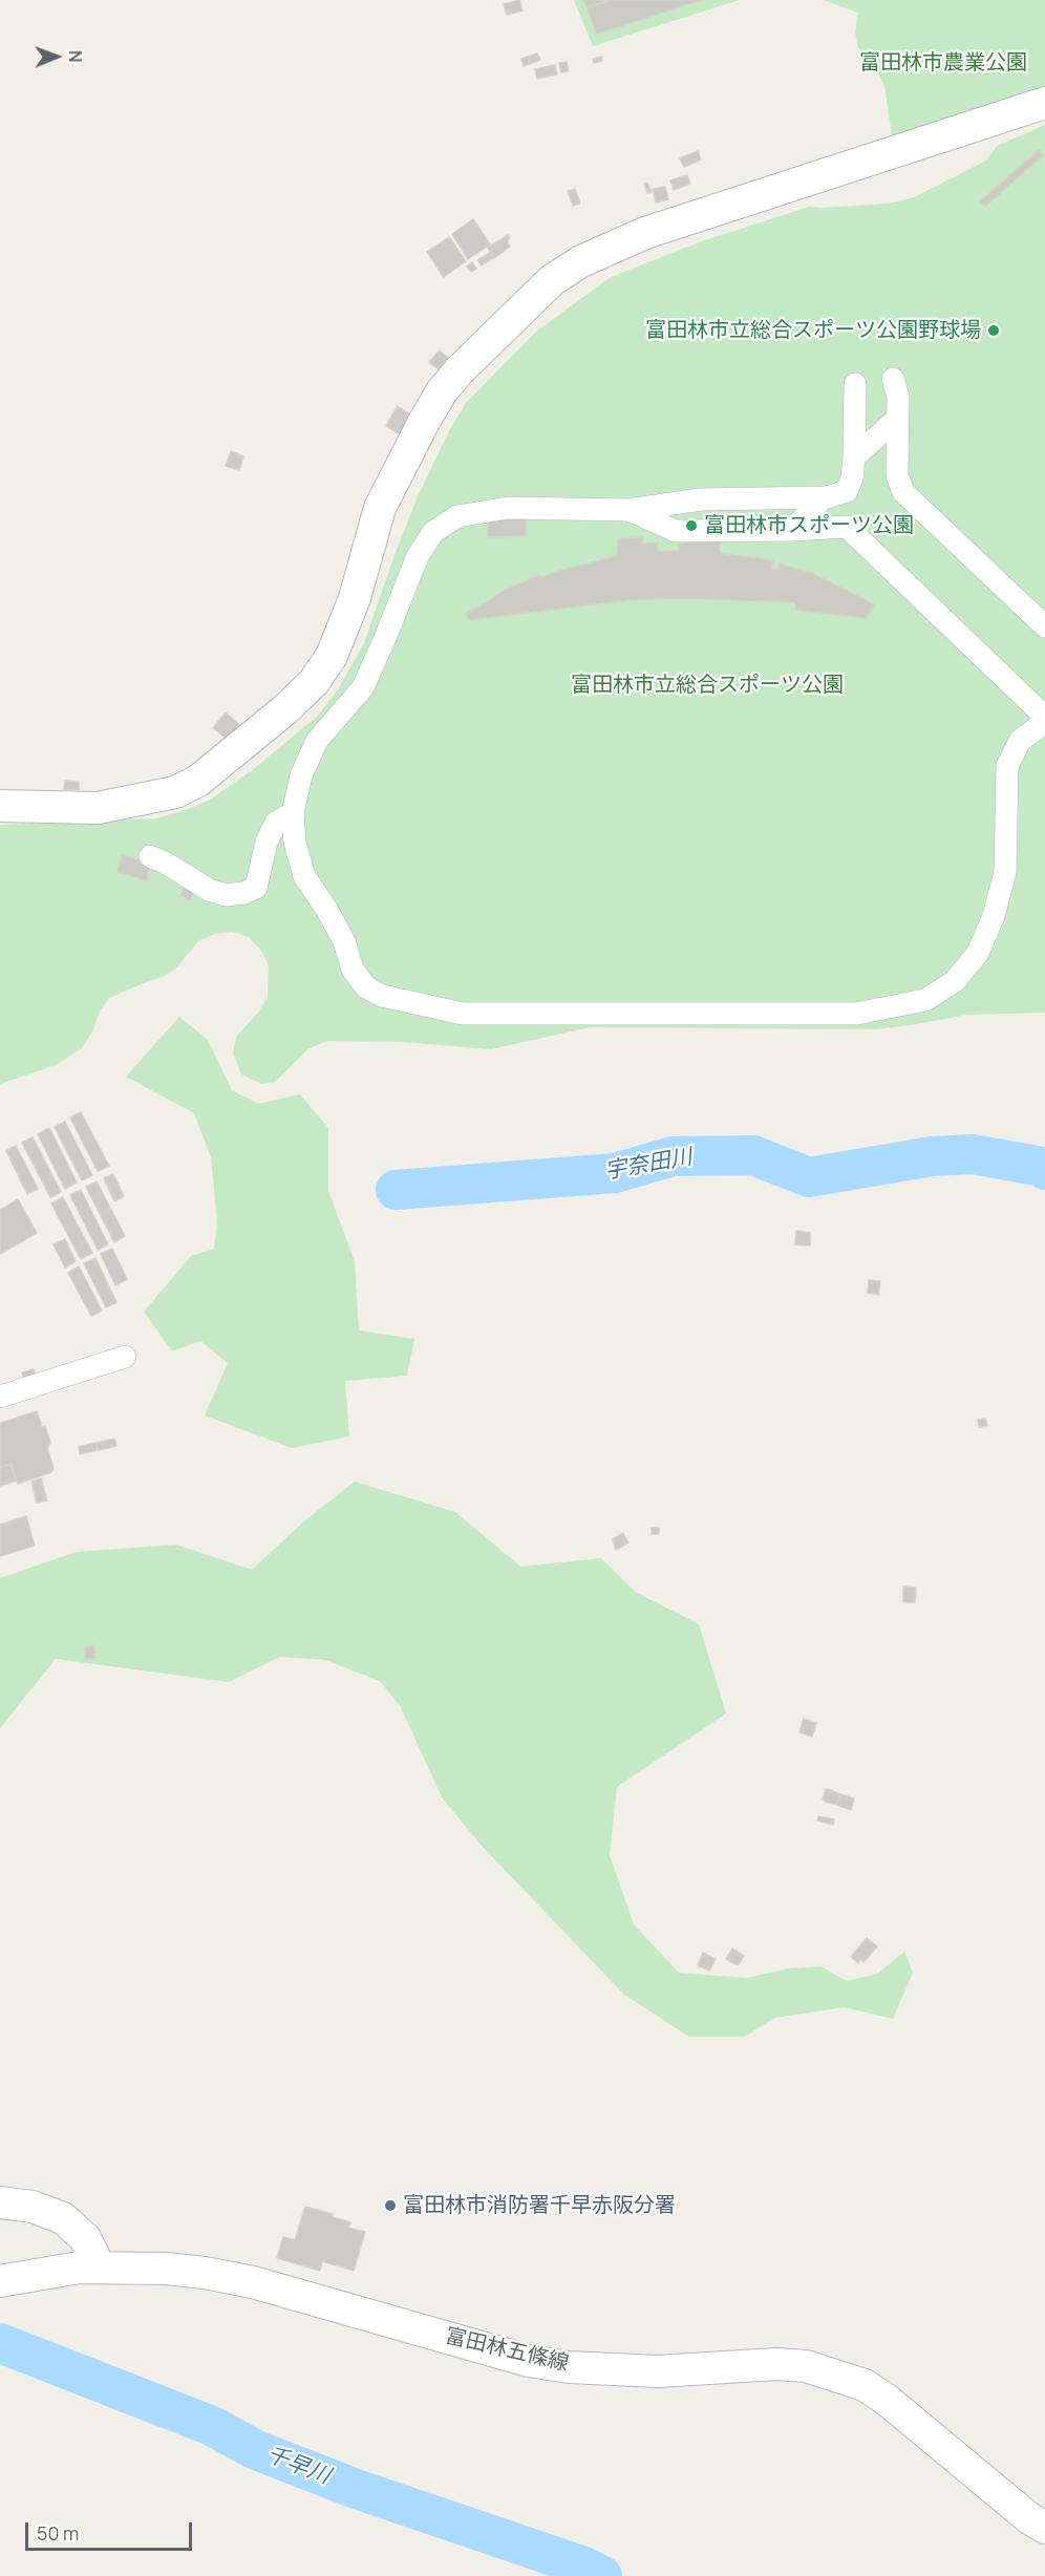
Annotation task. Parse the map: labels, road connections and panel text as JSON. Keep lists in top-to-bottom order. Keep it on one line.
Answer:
{"streets":{"street":["富田林五條線"]},"water":["宇奈田川","千早川"],"parks":["富田林市農業公園","富田林市立総合スポーツ公園"],"places":["富田林市立総合スポーツ公園野球場","富田林市スポーツ公園","富田林市消防署千早赤阪分署"],"scale_bar":"50 m","north":"right"}
